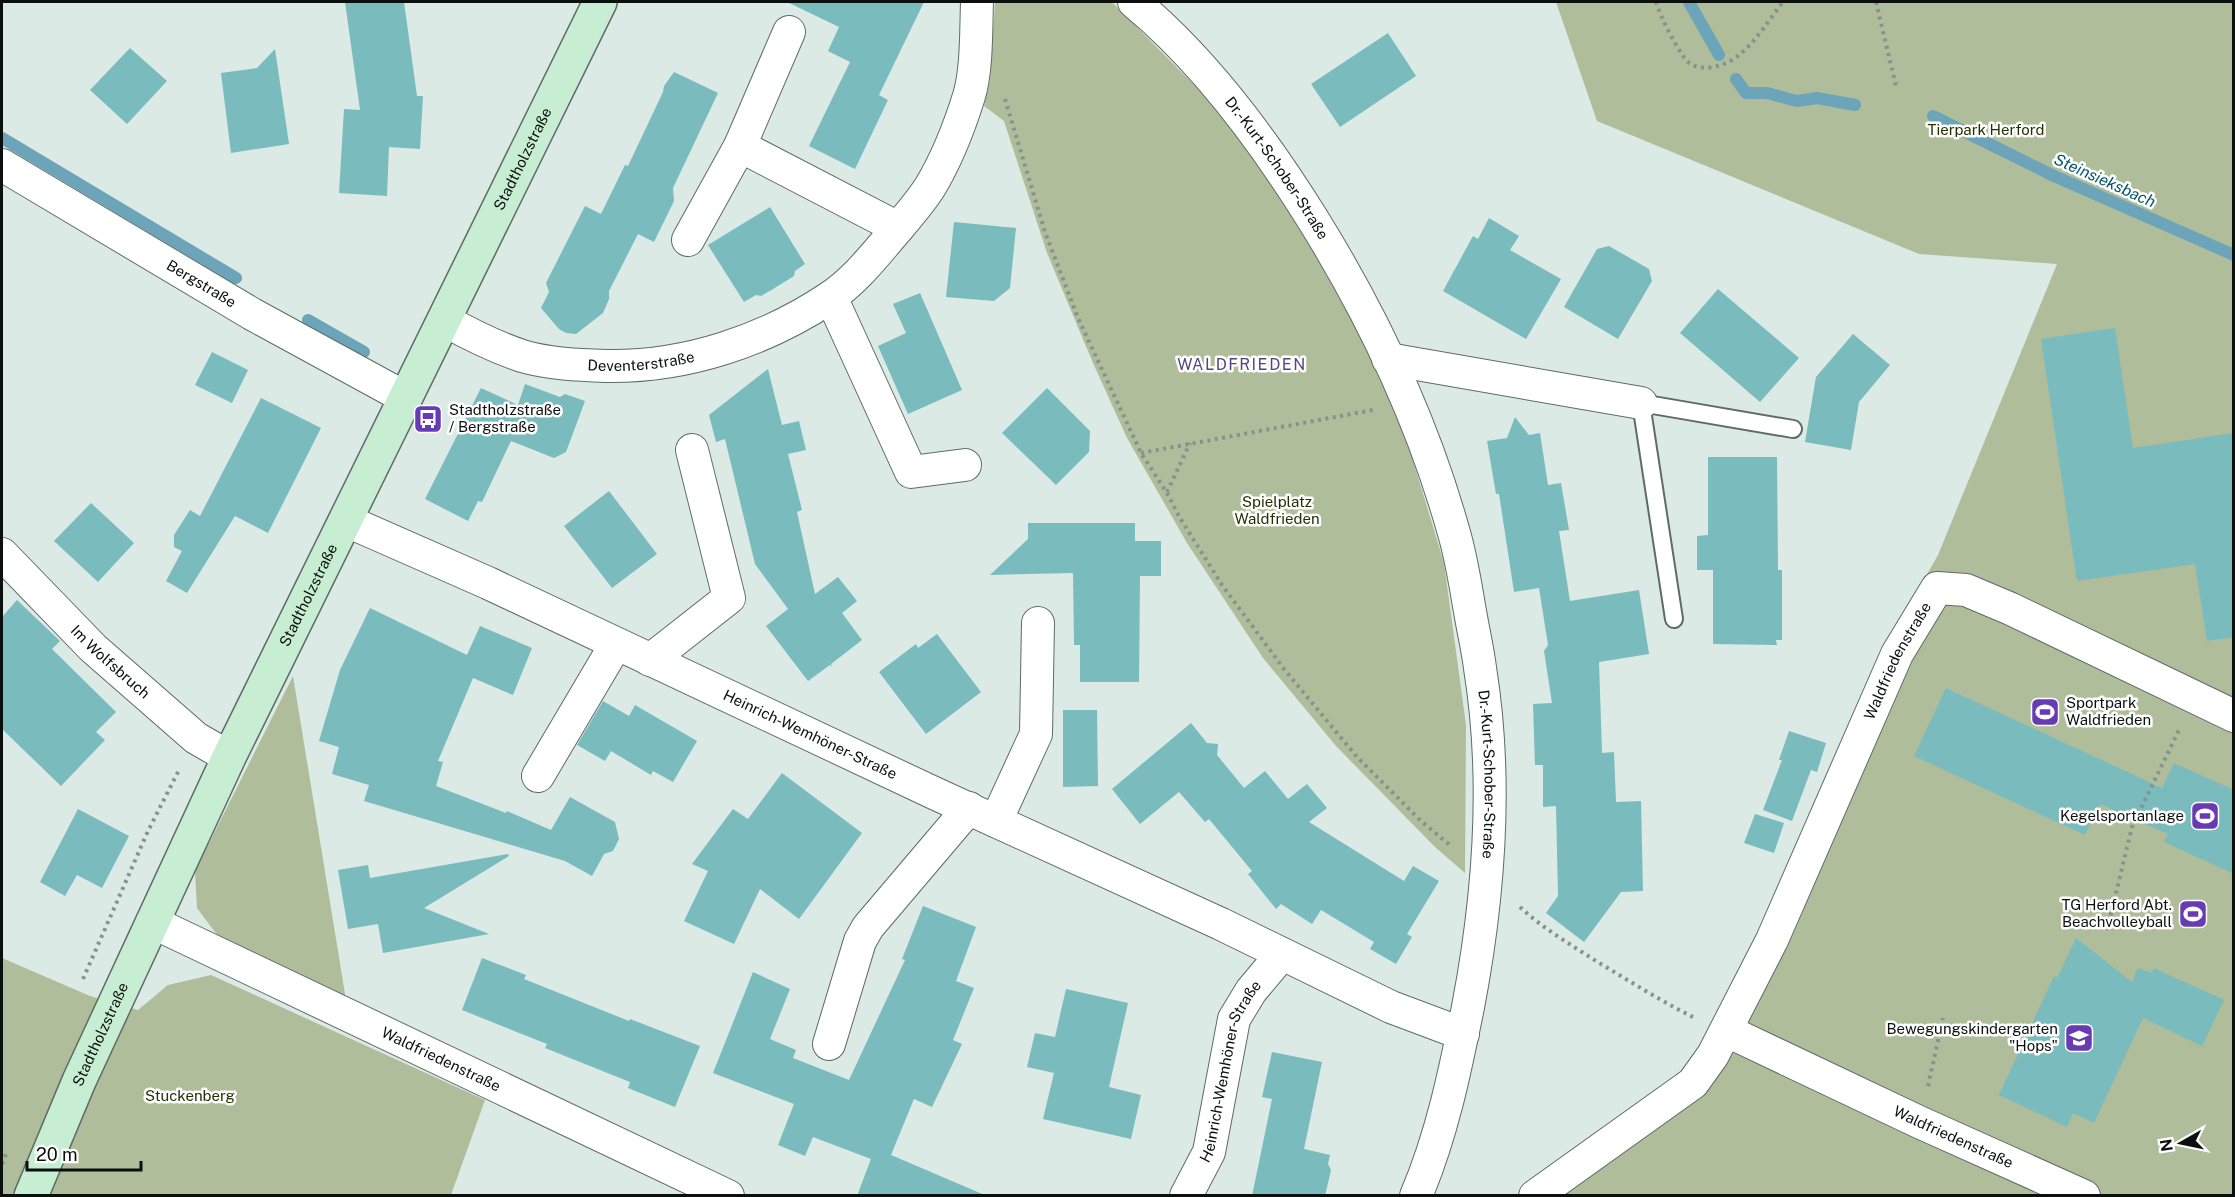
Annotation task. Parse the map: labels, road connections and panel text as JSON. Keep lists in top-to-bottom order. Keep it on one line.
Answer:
{"streets":{"street":["Stadtholzstraße","Dr.-Kurt-Schober-Straße","Bergstraße","Deventerstraße","Waldfriedenstraße","Im Wolfsbruch","Heinrich-Wemhöner-Straße"]},"crossings":[["Stadtholzstraße","Bergstraße"],["Stadtholzstraße","Deventerstraße"],["Stadtholzstraße","Waldfriedenstraße"],["Stadtholzstraße","Im Wolfsbruch"],["Stadtholzstraße","Heinrich-Wemhöner-Straße"],["Dr.-Kurt-Schober-Straße","Heinrich-Wemhöner-Straße"]],"districts":["WALDFRIEDEN"],"water":["Steinsieksbach"],"parks":["Tierpark Herford","Spielplatz Waldfrieden","Stuckenberg"],"places":{"bus stop":["Stadtholzstraße / Bergstraße"],"sports":["Sportpark Waldfrieden","Kegelsportanlage","TG Herford Abt. Beachvolleyball"],"school or university":["Bewegungskindergarten \"Hops\""]},"scale_bar":"20 m","north":"left"}
